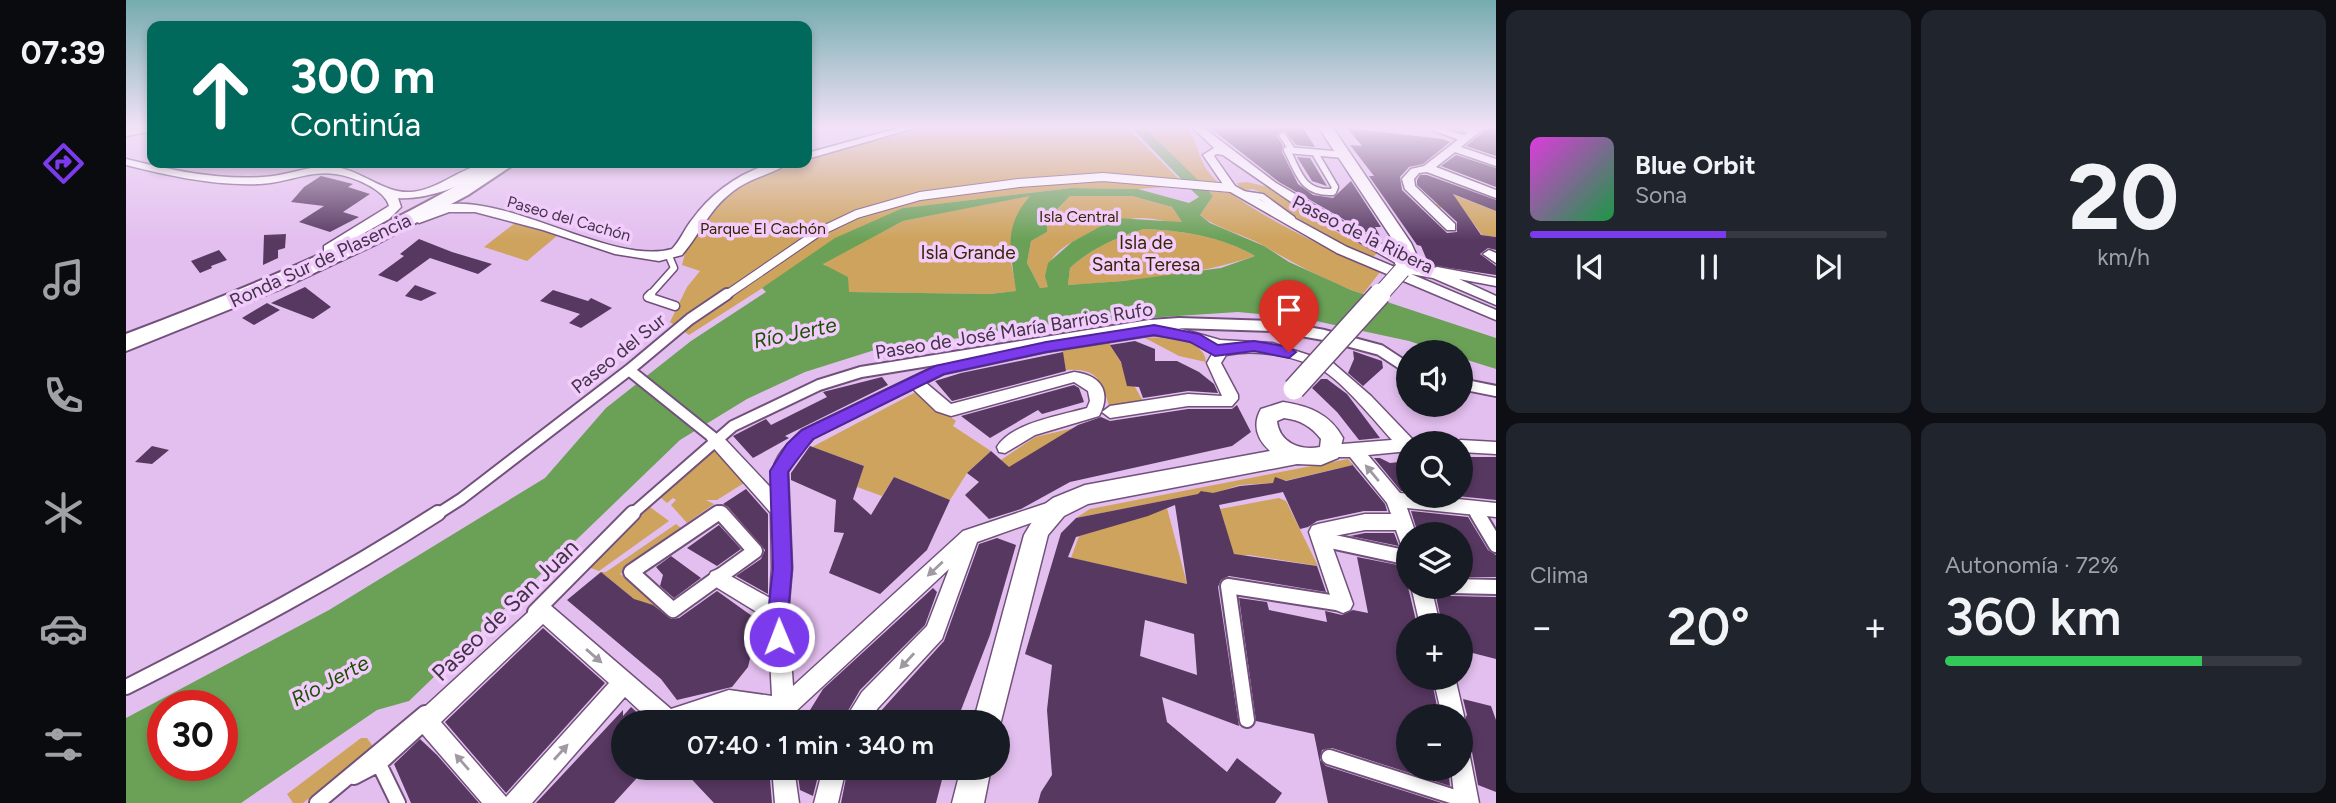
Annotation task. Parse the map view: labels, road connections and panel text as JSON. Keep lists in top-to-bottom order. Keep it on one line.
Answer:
{"streets":{"main road":["Ronda Sur de Plasencia"],"street":["Paseo del Cachón","Paseo de la Ribera","Paseo de José María Barrios Rufo","Paseo del Sur","Paseo de San Juan"]},"crossings":[["Paseo del Cachón","Ronda Sur de Plasencia"],["Paseo de la Ribera","Paseo del Sur"],["Paseo de José María Barrios Rufo","Paseo de San Juan"]],"water":["Río Jerte"],"parks":["Isla Central","Parque El Cachón","Isla de Santa Teresa","Isla Grande"],"page":{"tabs":"07:39","tile":[["20","km/h"],"Clima",["Autonomía · 72%","360 km"]],"turn":["300 m","Continúa"],"song":["Blue Orbit","Sona"],"map_buttons":["+","−"],"heat":["−","20°","+"],"limit":"30","trip":"07:40 · 1 min · 340 m"}}
